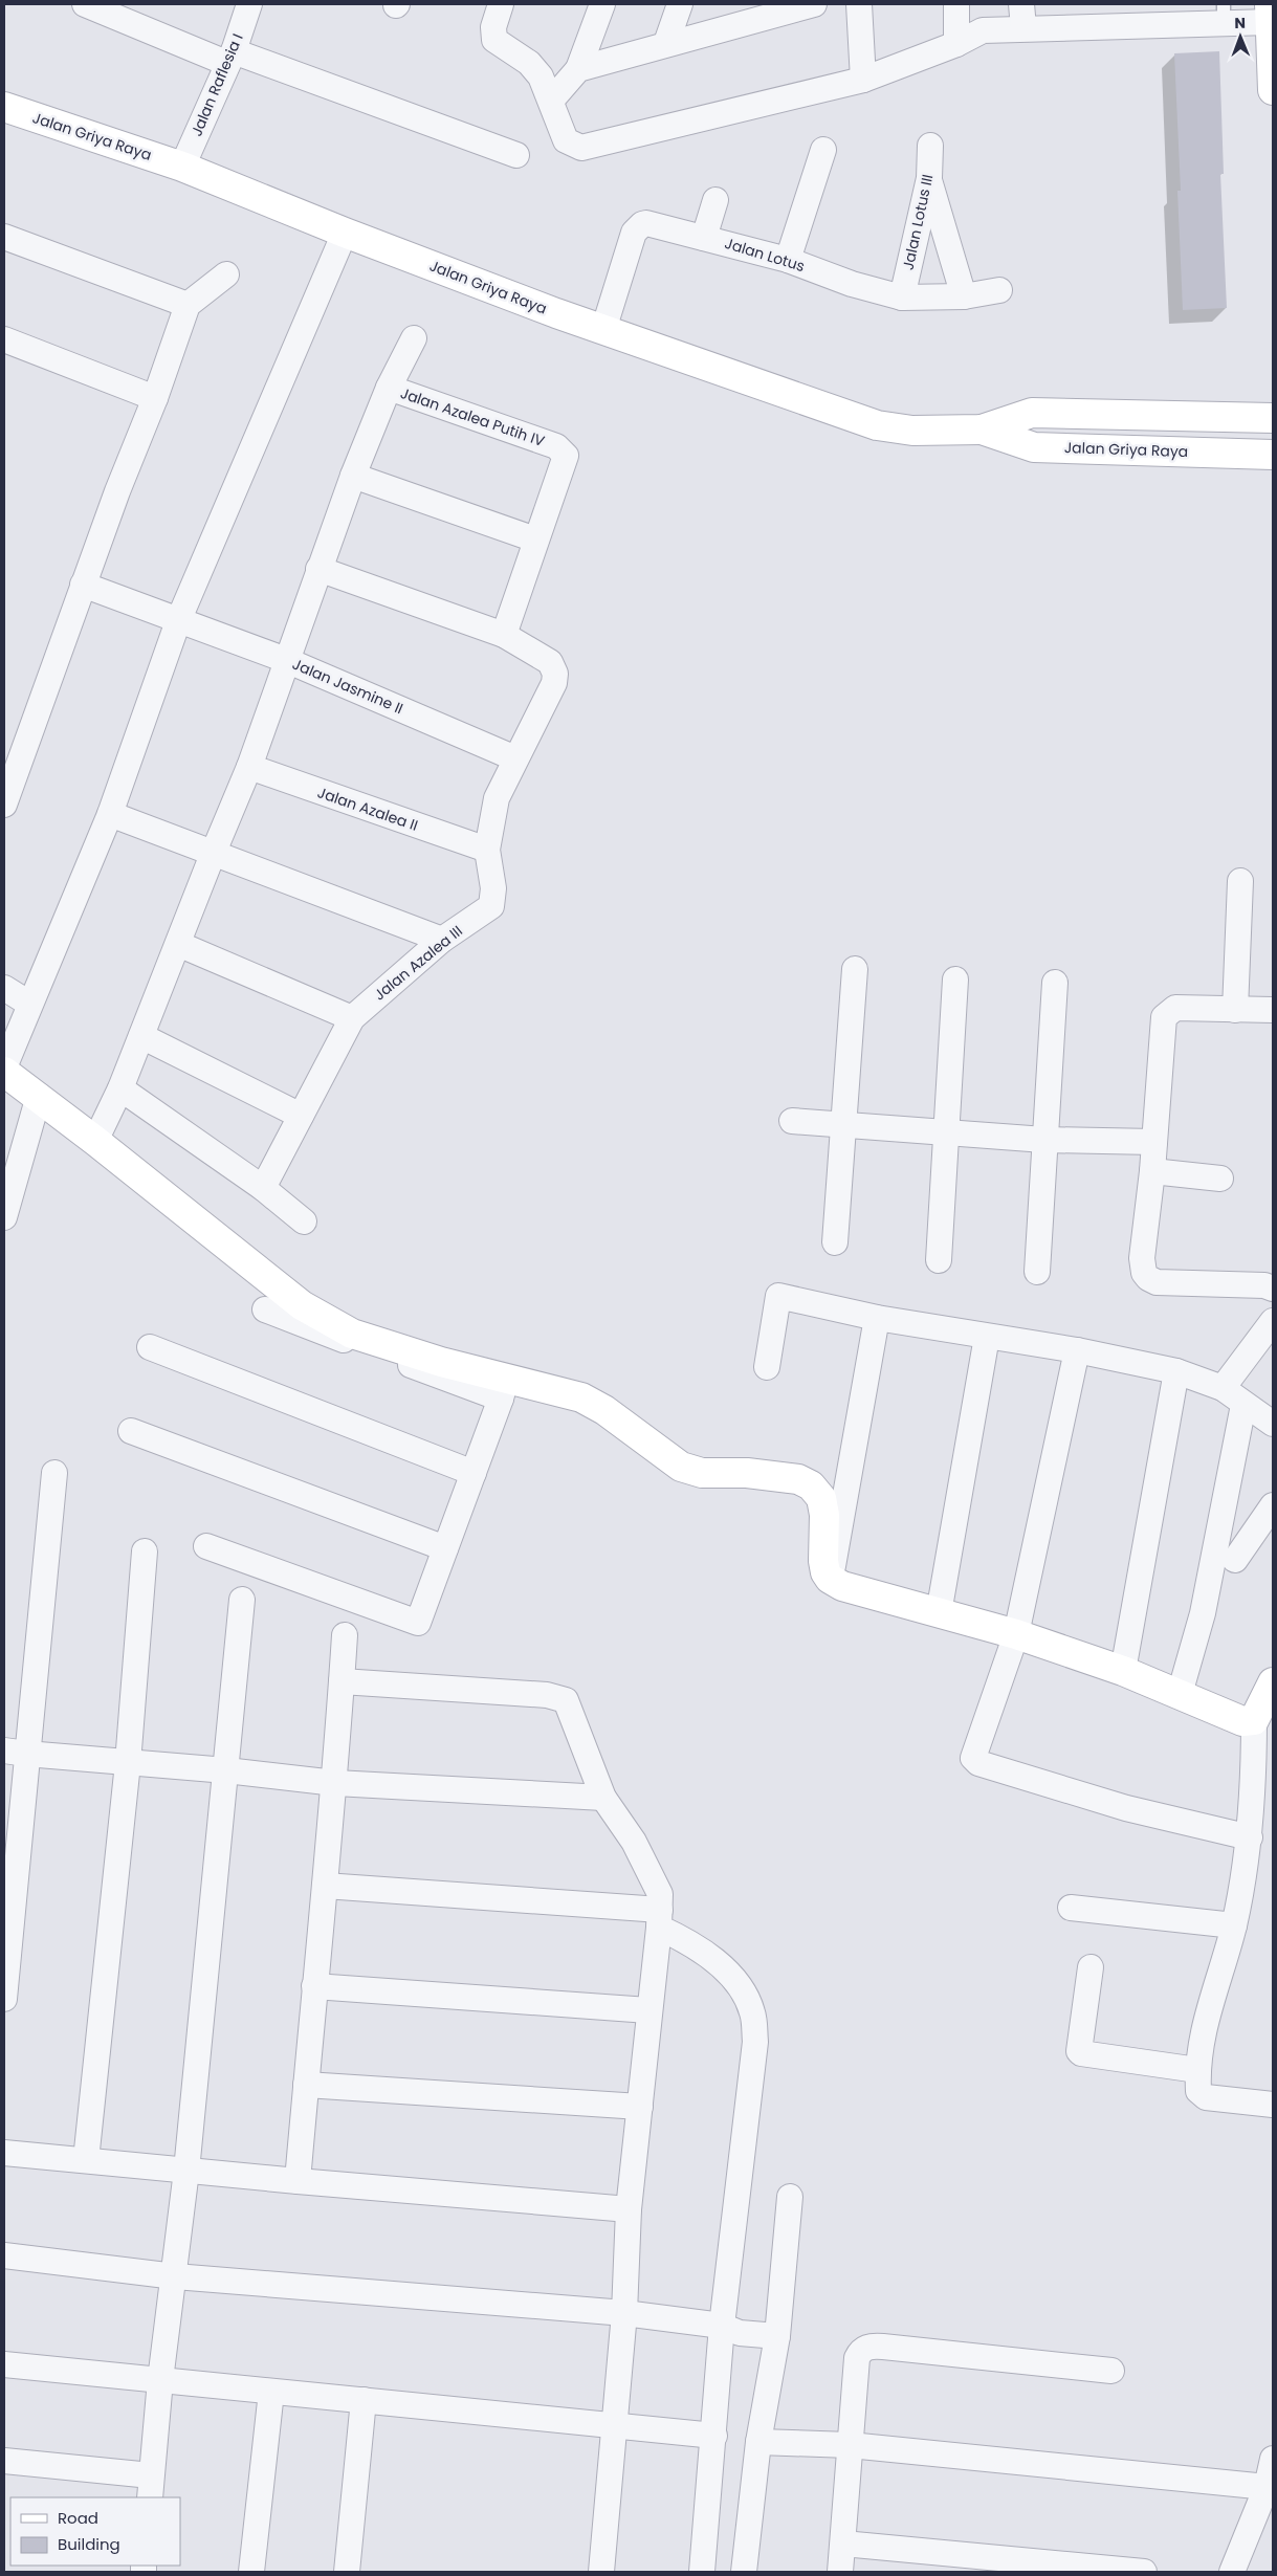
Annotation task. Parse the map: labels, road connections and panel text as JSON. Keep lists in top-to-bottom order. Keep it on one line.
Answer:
{"streets":{"street":["Jalan Raflesia I","Jalan Griya Raya","Jalan Lotus III","Jalan Lotus","Jalan Azalea Putih IV","Jalan Jasmine II","Jalan Azalea II","Jalan Azalea III"]},"crossings":[["Jalan Raflesia I","Jalan Griya Raya"],["Jalan Griya Raya","Jalan Lotus"],["Jalan Lotus III","Jalan Lotus"],["Jalan Jasmine II","Jalan Azalea III"],["Jalan Azalea II","Jalan Azalea III"]],"legend":["Road","Building"],"north":"top"}
